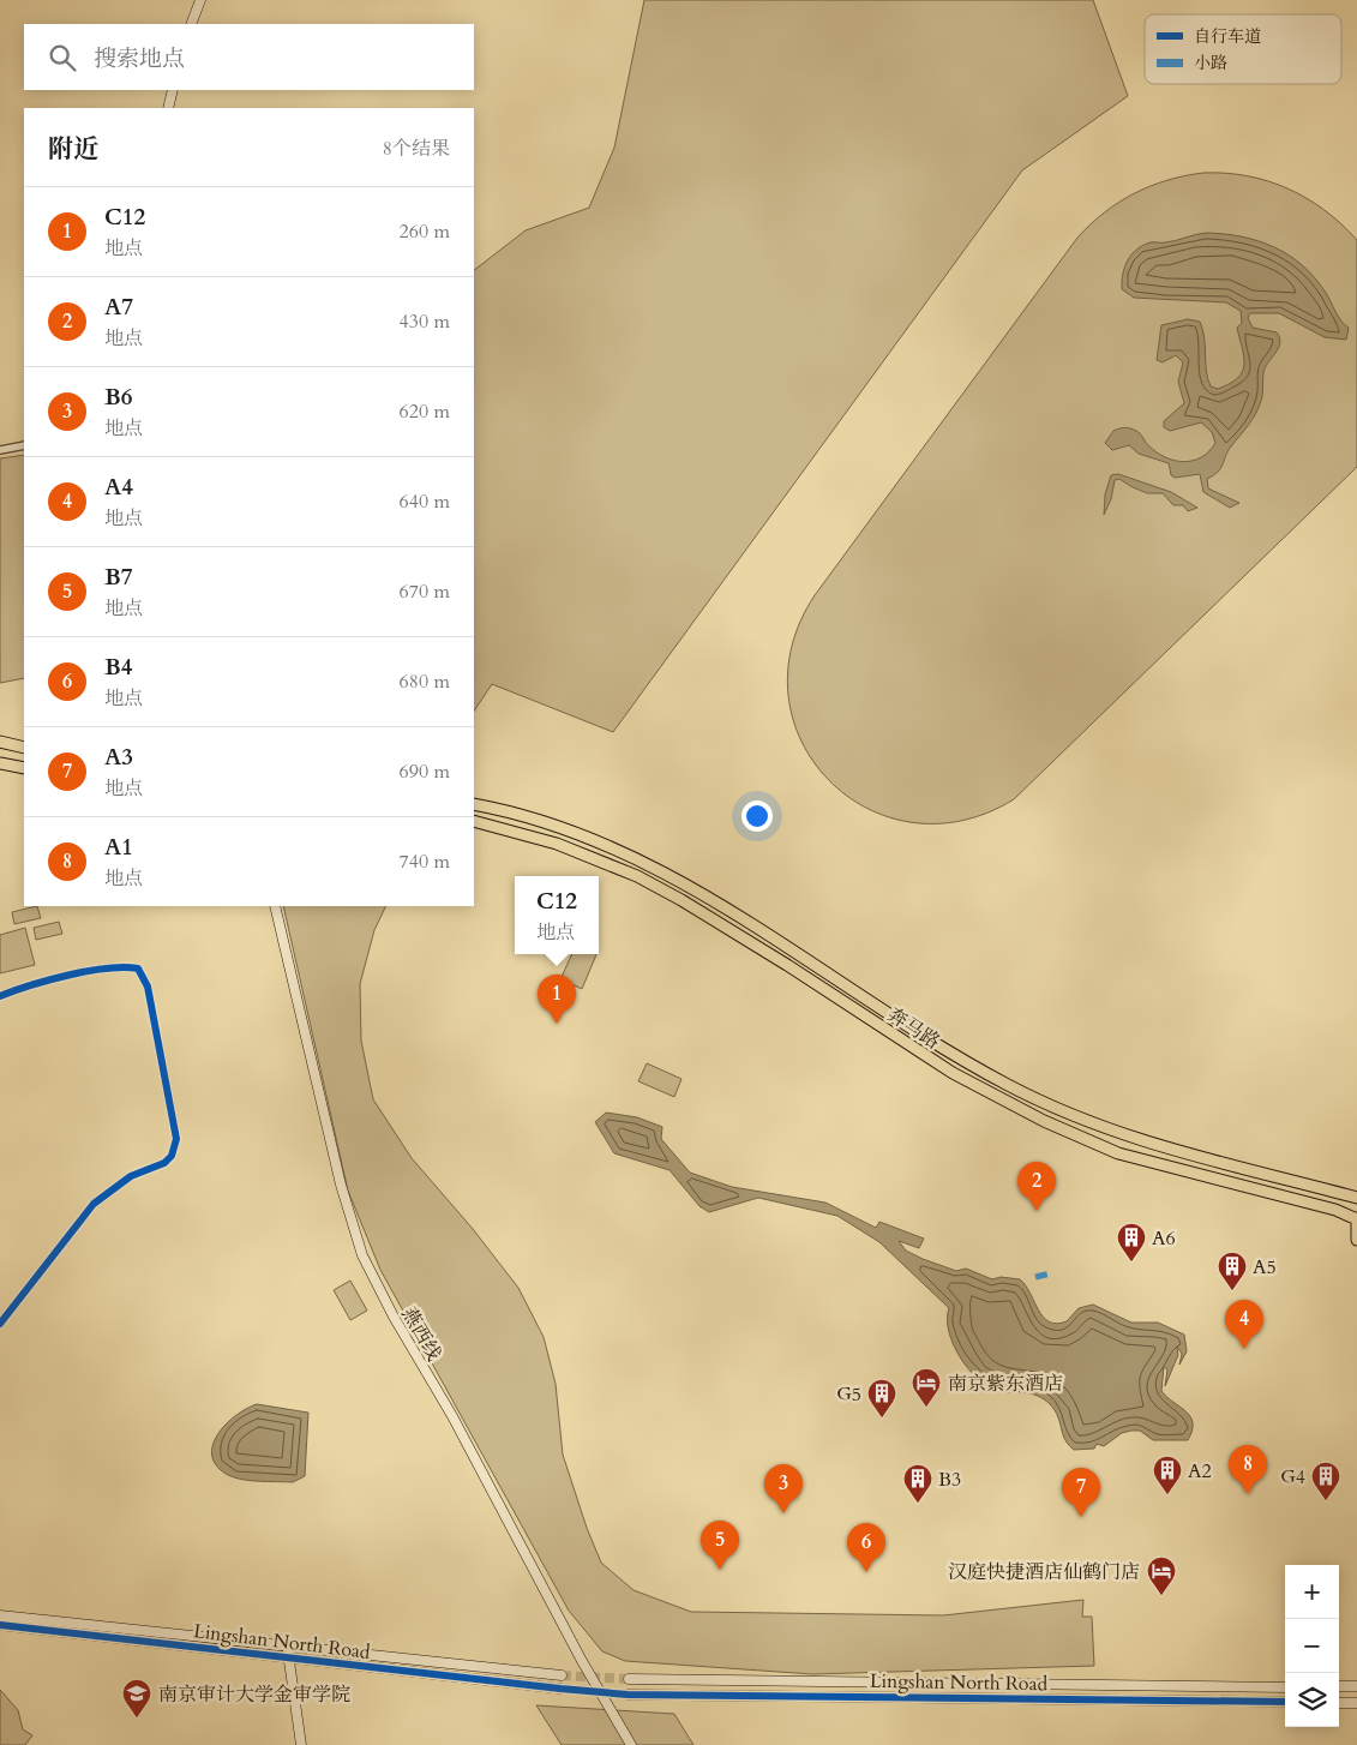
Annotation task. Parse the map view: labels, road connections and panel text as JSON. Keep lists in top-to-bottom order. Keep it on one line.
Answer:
{"streets":{"main road":["奔马路"],"street":["燕西线","Lingshan North Road"]},"places":{"building":["A6","A5","G5","A2","G4","B3"],"hotel":["南京紫东酒店","汉庭快捷酒店仙鹤门店"],"school or university":["南京审计大学金审学院"]},"legend":["自行车道","小路"],"page":{"search":"搜索地点","heading":["附近","8个结果"],"list":[{"mark":"1","name":"C12","note":"地点","value":"260 m"},{"mark":"2","name":"A7","note":"地点","value":"430 m"},{"mark":"3","name":"B6","note":"地点","value":"620 m"},{"mark":"4","name":"A4","note":"地点","value":"640 m"},{"mark":"5","name":"B7","note":"地点","value":"670 m"},{"mark":"6","name":"B4","note":"地点","value":"680 m"},{"mark":"7","name":"A3","note":"地点","value":"690 m"},{"mark":"8","name":"A1","note":"地点","value":"740 m"}],"popup":["C12","地点"],"pins":["1","2","4","8","3","7","5","6"],"map_buttons":["+","−"]}}
